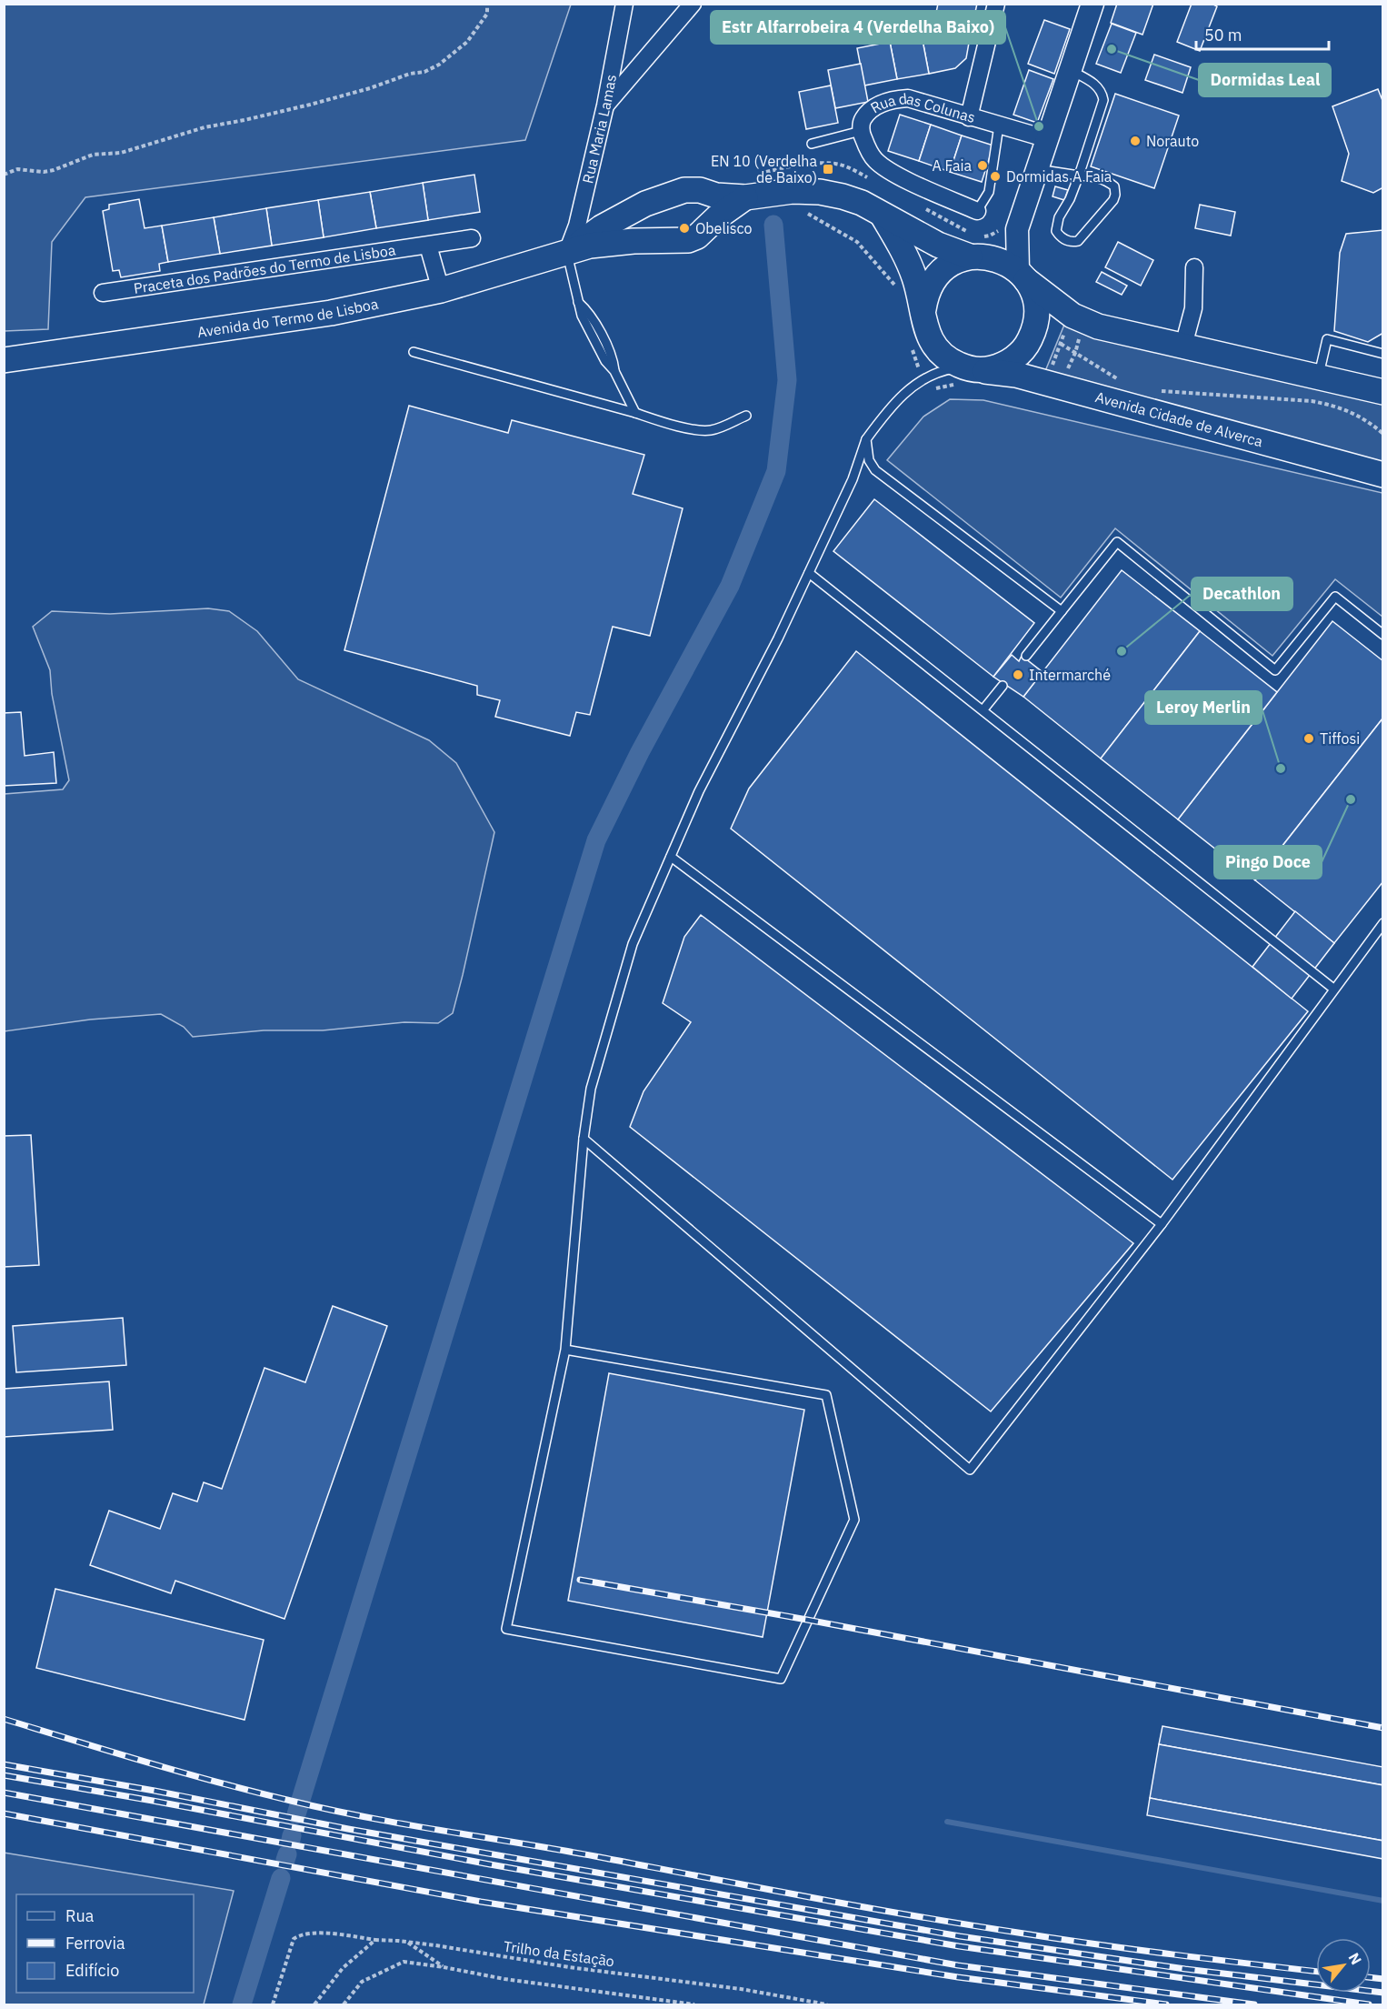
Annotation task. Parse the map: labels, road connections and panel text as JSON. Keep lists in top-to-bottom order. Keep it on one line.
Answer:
{"streets":{"main road":["Avenida do Termo de Lisboa","Avenida Cidade de Alverca"],"street":["Rua das Colunas","Rua Maria Lamas","Praceta dos Padrões do Termo de Lisboa"],"path":["Trilho da Estação"]},"crossings":[["Rua Maria Lamas","Avenida do Termo de Lisboa"],["Avenida do Termo de Lisboa","Avenida Cidade de Alverca"]],"places":{"other":["Dormidas Leal","Estr Alfarrobeira 4 (Verdelha Baixo)","Norauto","A Faia","Dormidas A Faia","Obelisco","Decathlon","Intermarché","Tiffosi","Leroy Merlin","Pingo Doce"],"transit":["EN 10 (Verdelha de Baixo)"]},"legend":["Rua","Ferrovia","Edifício"],"scale_bar":"50 m","north":"top right"}
